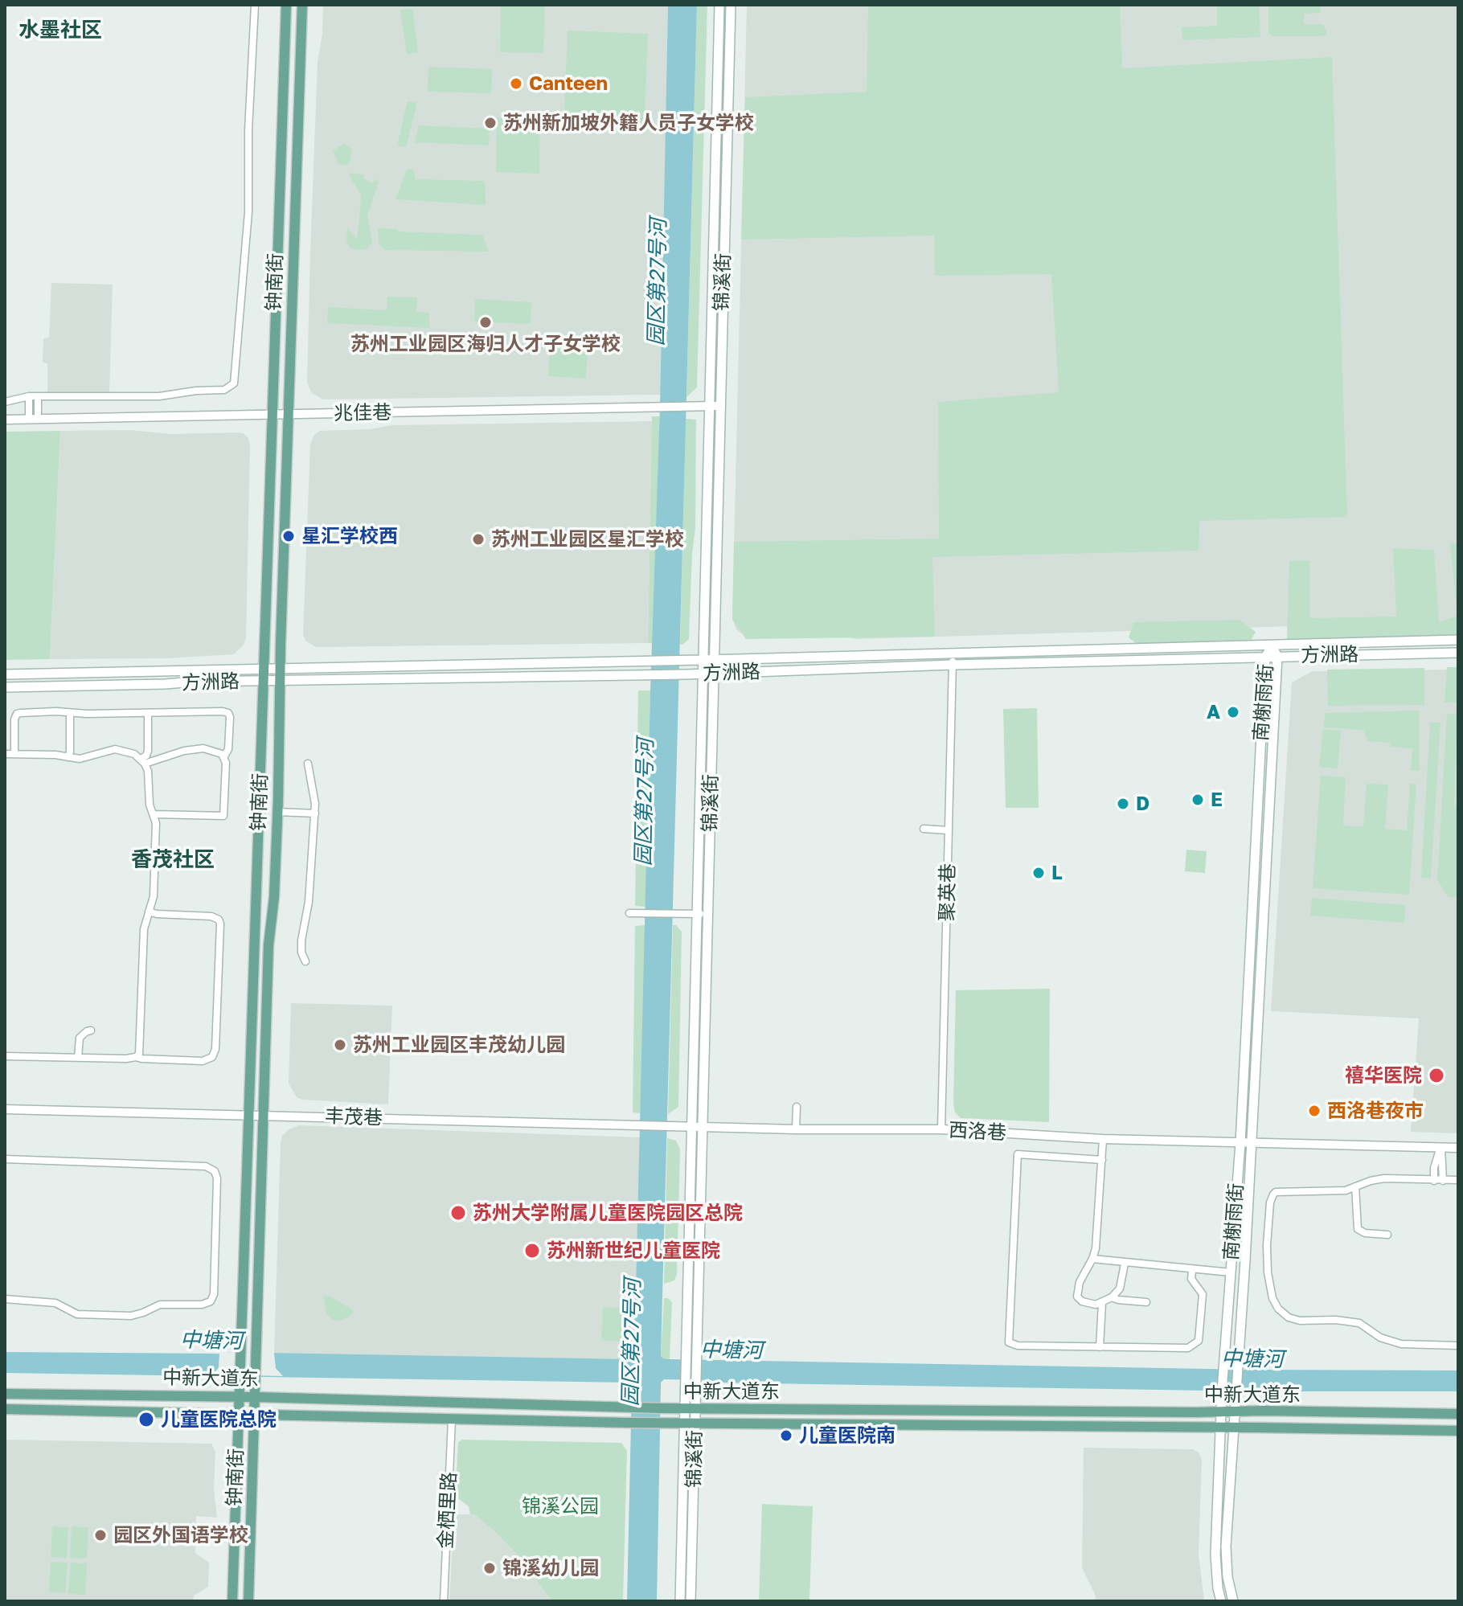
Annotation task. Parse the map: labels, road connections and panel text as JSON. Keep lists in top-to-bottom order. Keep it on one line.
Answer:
{"streets":{"main road":["钟南街","锦溪街","方洲路","南榭雨街","中新大道东"],"street":["兆佳巷","聚英巷","丰茂巷","西洛巷","金栖里路"]},"crossings":[["钟南街","兆佳巷"],["钟南街","方洲路"],["钟南街","丰茂巷"],["钟南街","中新大道东"],["锦溪街","兆佳巷"],["锦溪街","方洲路"],["锦溪街","丰茂巷"],["锦溪街","西洛巷"],["锦溪街","中新大道东"],["方洲路","南榭雨街"],["方洲路","聚英巷"],["南榭雨街","西洛巷"],["南榭雨街","中新大道东"],["聚英巷","西洛巷"],["丰茂巷","西洛巷"],["中新大道东","金栖里路"]],"districts":["水墨社区","香茂社区"],"water":["园区第27号河","中塘河"],"parks":["锦溪公园"],"places":["Canteen","苏州新加坡外籍人员子女学校","苏州工业园区海归人才子女学校","星汇学校西","苏州工业园区星汇学校","A","E","D","L","苏州工业园区丰茂幼儿园","禧华医院","西洛巷夜市","苏州大学附属儿童医院园区总院","苏州新世纪儿童医院","儿童医院总院","儿童医院南","园区外国语学校","锦溪幼儿园"]}
